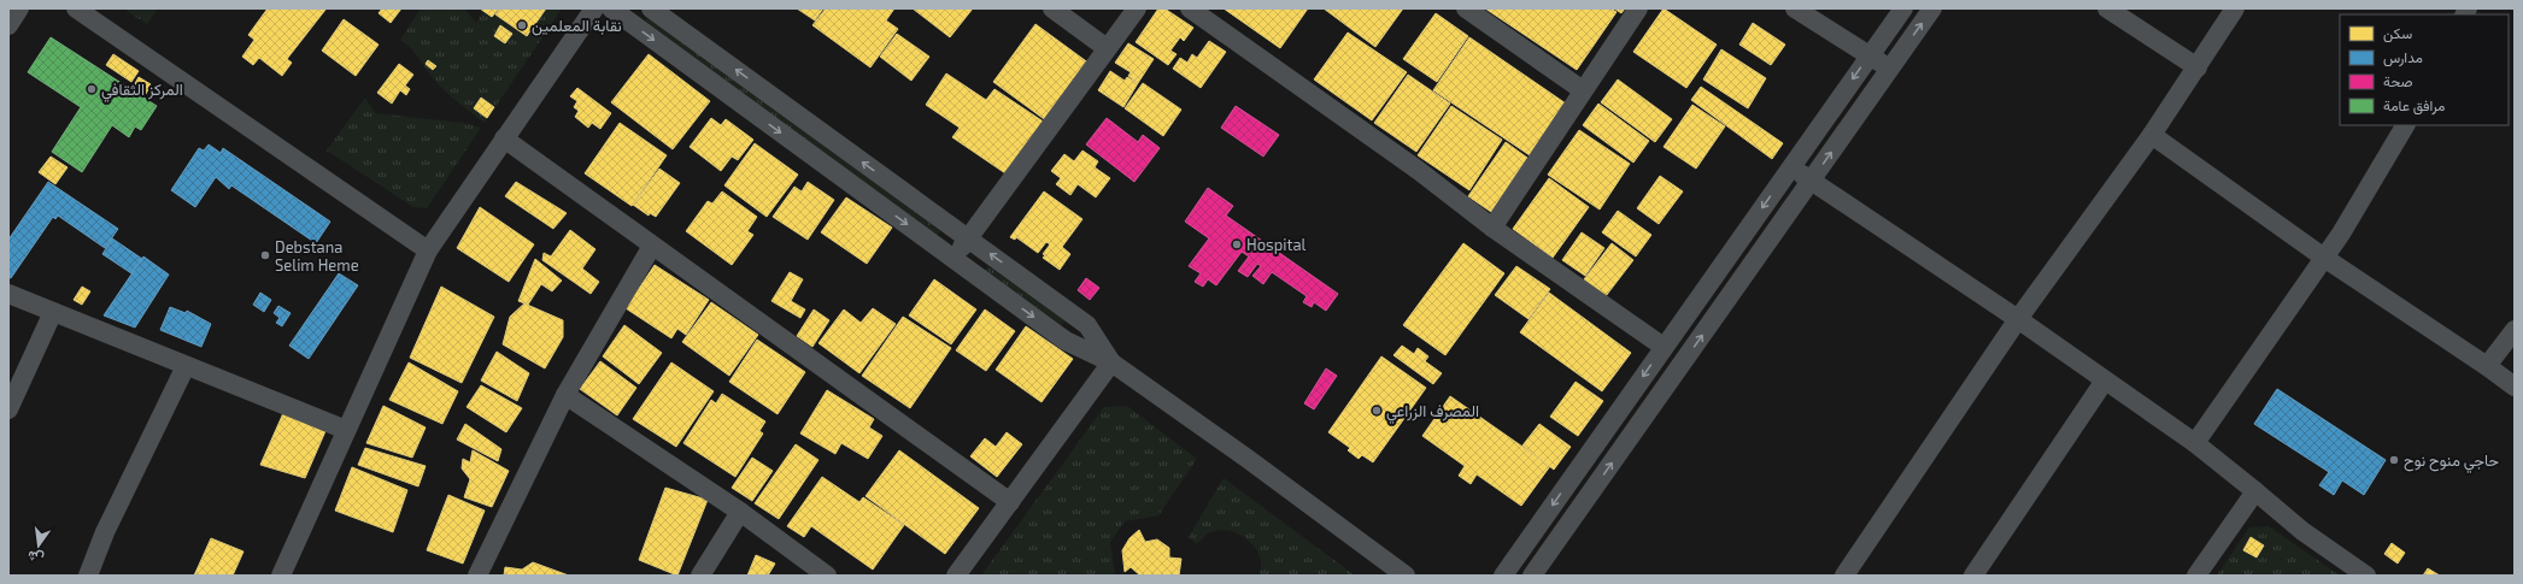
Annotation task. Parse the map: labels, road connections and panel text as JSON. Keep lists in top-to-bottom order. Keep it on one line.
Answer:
{"places":["نقابة المعلمين","المركز الثقافي","Hospital","Debstana Selim Heme","المصرف الزراعي","حاجي منوح نوح"],"legend":["سكن","مدارس","صحة","مرافق عامة"],"north":"bottom"}
